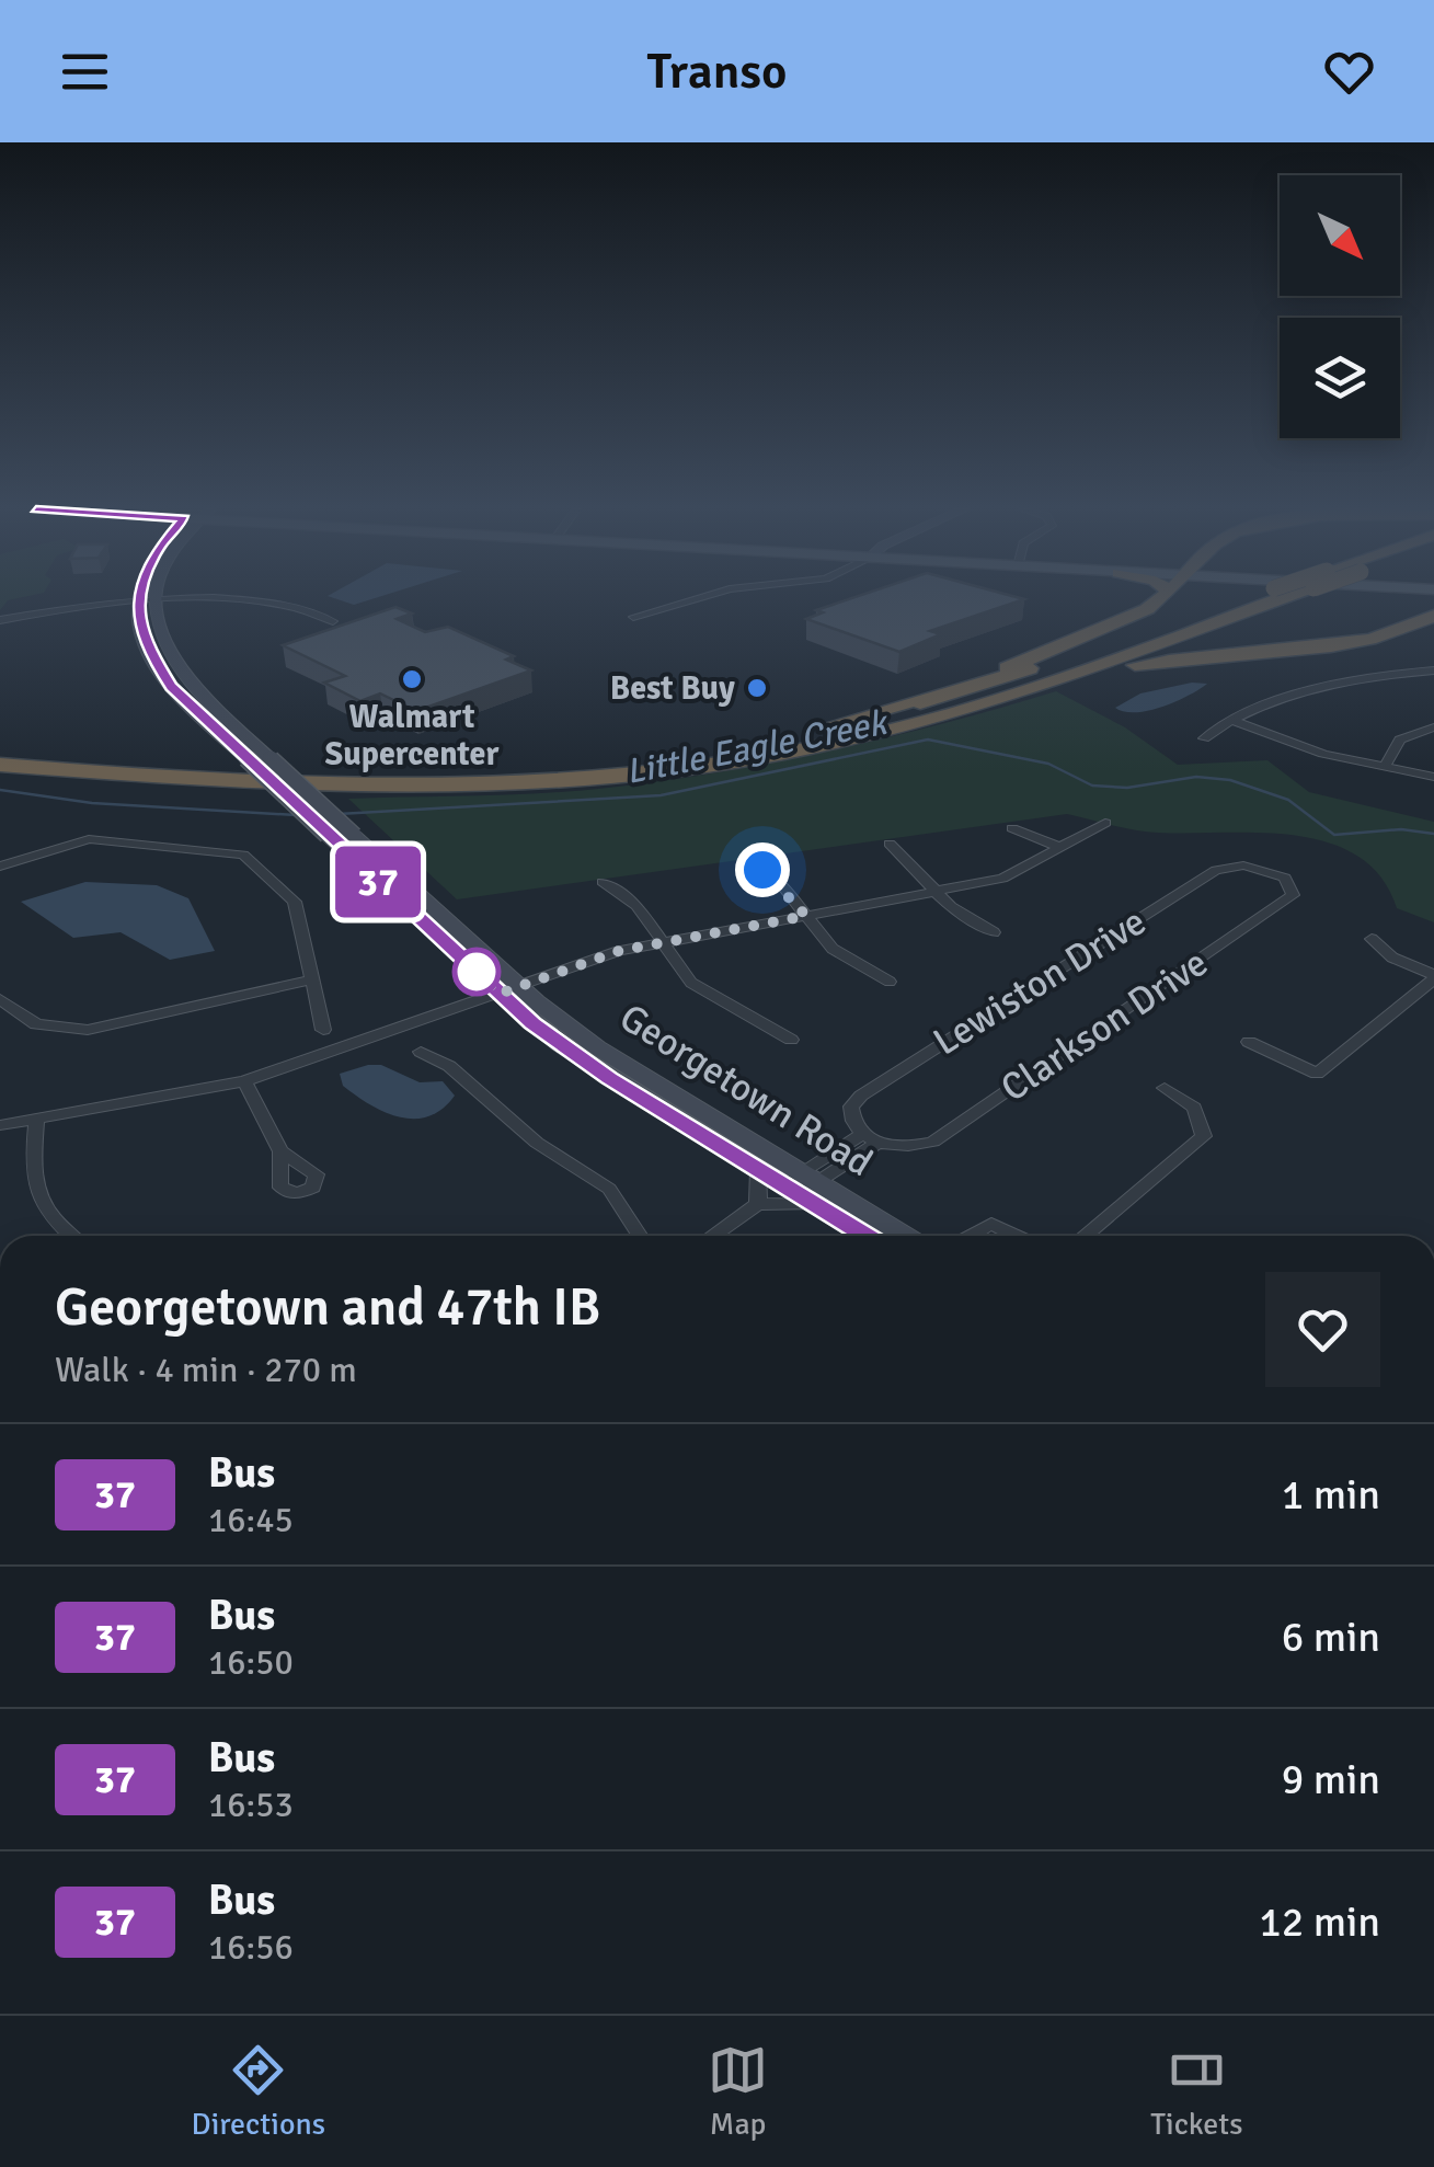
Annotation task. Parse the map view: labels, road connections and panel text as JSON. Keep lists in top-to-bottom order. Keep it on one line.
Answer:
{"streets":{"main road":["Georgetown Road"],"street":["Lewiston Drive","Clarkson Drive"]},"crossings":[["Lewiston Drive","Clarkson Drive"]],"water":["Little Eagle Creek"],"places":["Walmart Supercenter","Best Buy"],"lines":["bus line 37"],"north":"bottom right","page":{"header":"Transo","on_map":"37","heading":["Georgetown and 47th IB","Walk · 4 min · 270 m"],"list":[{"mark":"37","name":"Bus","note":"16:45","value":"1 min"},{"mark":"37","name":"Bus","note":"16:50","value":"6 min"},{"mark":"37","name":"Bus","note":"16:53","value":"9 min"},{"mark":"37","name":"Bus","note":"16:56","value":"12 min"}],"tabs":["Directions","Map","Tickets"]}}
